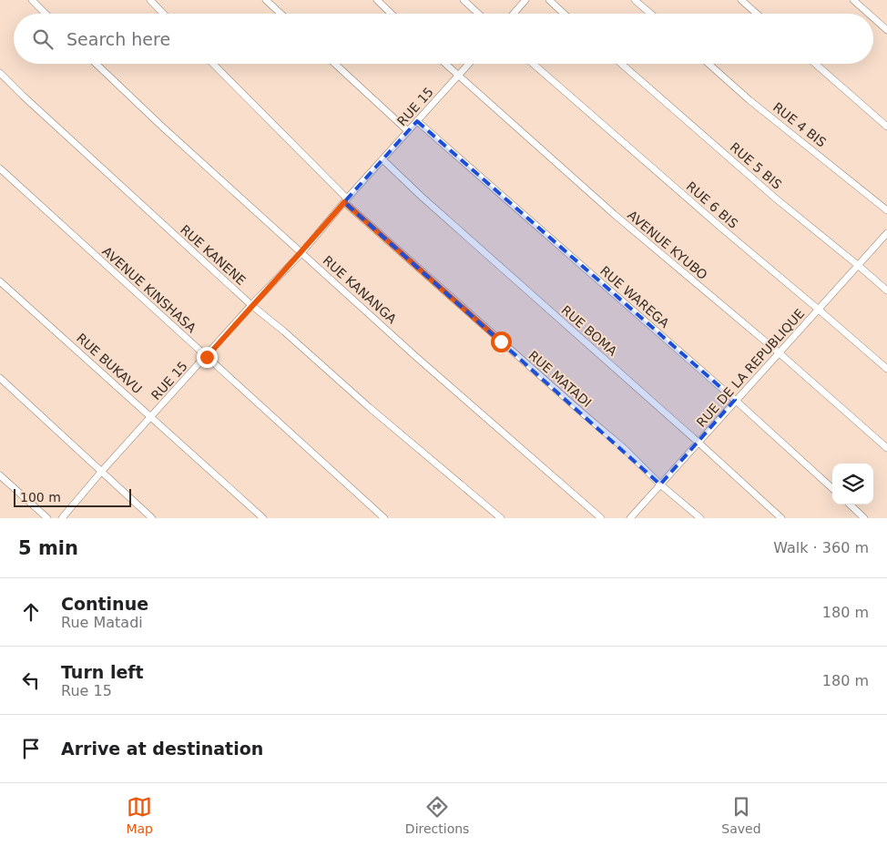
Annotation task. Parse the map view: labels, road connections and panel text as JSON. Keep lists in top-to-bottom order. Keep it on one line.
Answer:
{"streets":{"street":["RUE 15","RUE 4 BIS","RUE 5 BIS","RUE 6 BIS","AVENUE KYUBO","RUE KANENE","AVENUE KINSHASA","RUE KANANGA","RUE WAREGA","RUE BOMA","RUE BUKAVU","RUE DE LA REPUBLIQUE","RUE MATADI"]},"crossings":[["RUE 15","AVENUE KYUBO"],["RUE 15","RUE KANENE"],["RUE 15","AVENUE KINSHASA"],["RUE 15","RUE KANANGA"],["RUE 15","RUE WAREGA"],["RUE 15","RUE BOMA"],["RUE 15","RUE BUKAVU"],["RUE 15","RUE MATADI"],["RUE 5 BIS","RUE DE LA REPUBLIQUE"],["RUE 6 BIS","RUE DE LA REPUBLIQUE"],["AVENUE KYUBO","RUE DE LA REPUBLIQUE"],["RUE WAREGA","RUE DE LA REPUBLIQUE"],["RUE BOMA","RUE DE LA REPUBLIQUE"],["RUE DE LA REPUBLIQUE","RUE MATADI"]],"scale_bar":"100 m","page":{"search":"Search here","scale":"100 m","heading":["5 min","Walk · 360 m"],"list":[["Continue","Rue Matadi","180 m"],["Turn left","Rue 15","180 m"],"Arrive at destination"],"nav":["Map","Directions","Saved"]}}
